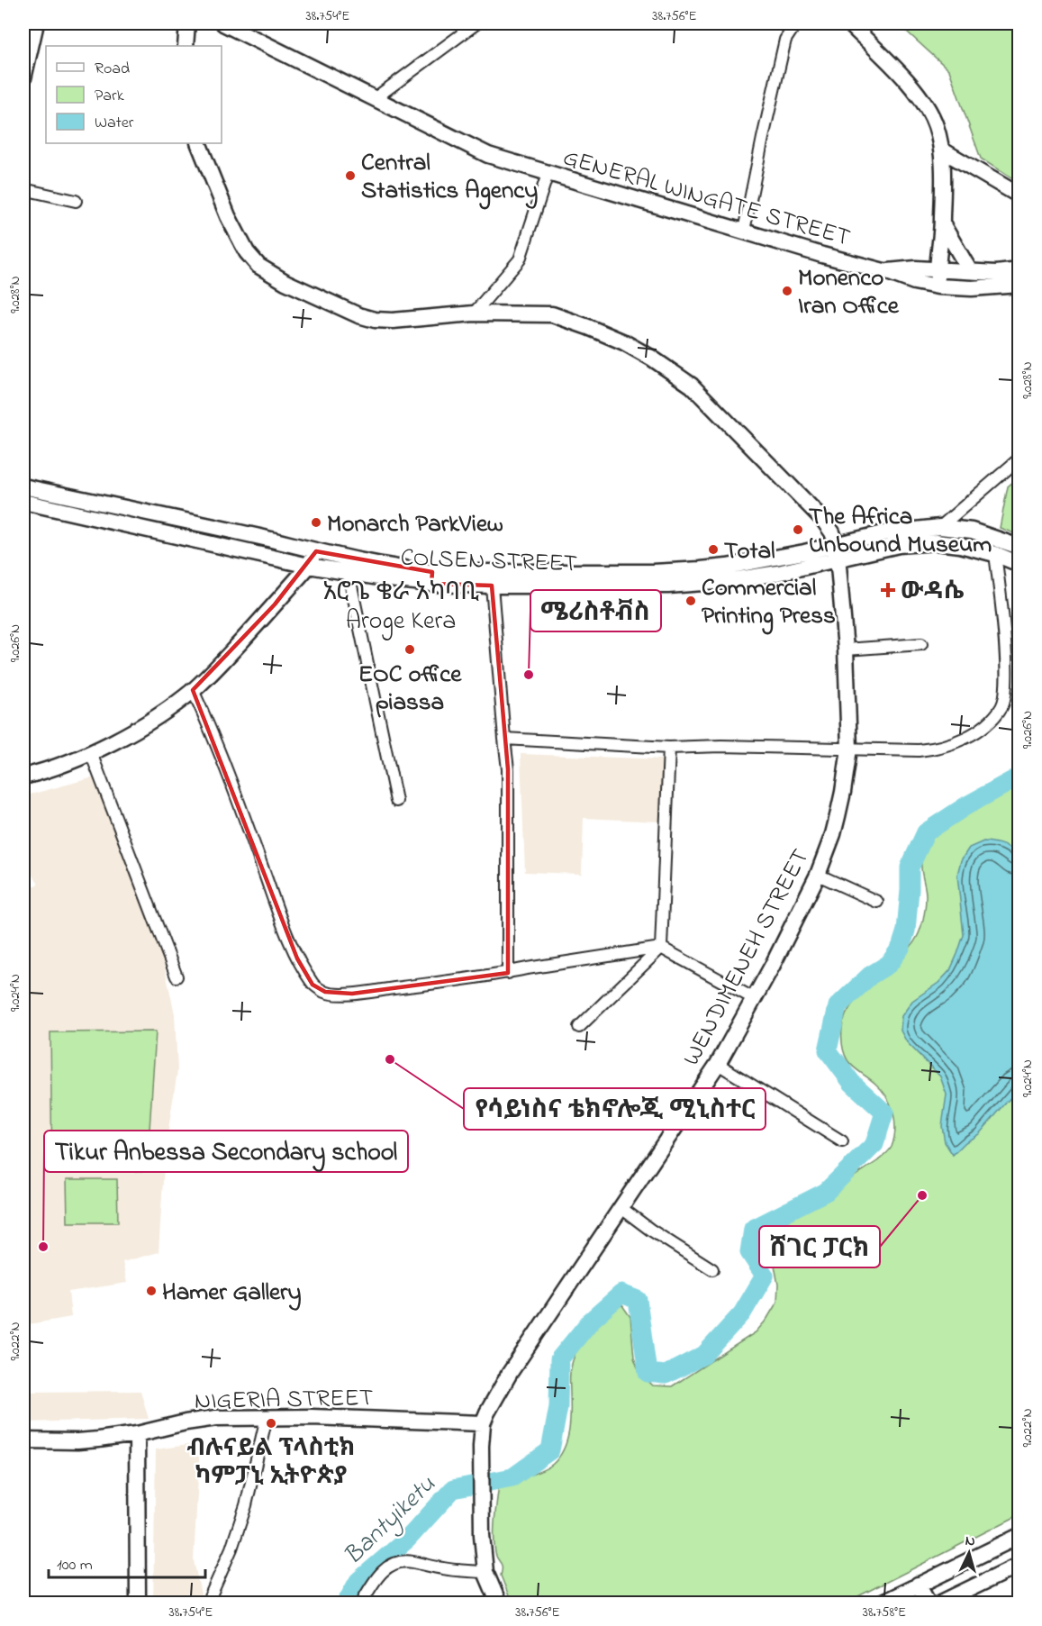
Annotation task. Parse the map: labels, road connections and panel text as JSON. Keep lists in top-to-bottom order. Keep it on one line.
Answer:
{"streets":{"main road":["GENERAL WINGATE STREET","COLSEN STREET","WENDIMENEH STREET","NIGERIA STREET"]},"crossings":[["COLSEN STREET","WENDIMENEH STREET"],["WENDIMENEH STREET","NIGERIA STREET"]],"districts":["አሮጌ ቄራ አካባቢ Aroge Kera"],"water":["Bantyiketu"],"places":{"other":["Central Statistics Agency","Monenco Iran Office","Monarch ParkView","The Africa Unbound Museum","Total","Commercial Printing Press","EOC office piassa","ሜሪስቶቭስ","የሳይነስና ቴክኖሎጂ ሚኒስተር","ሸገር ፓርክ","Tikur Anbessa Secondary school","Hamer Gallery","ብሉናይል ፕላስቲክ ካምፓኒ ኢትዮጵያ"],"health":["ውዳሴ"]},"legend":["Road","Park","Water"],"scale_bar":"100 m","north":"top","coordinates":["38.754°E","38.756°E","9.028°N","9.026°N","9.024°N","9.022°N","38.758°E"]}
